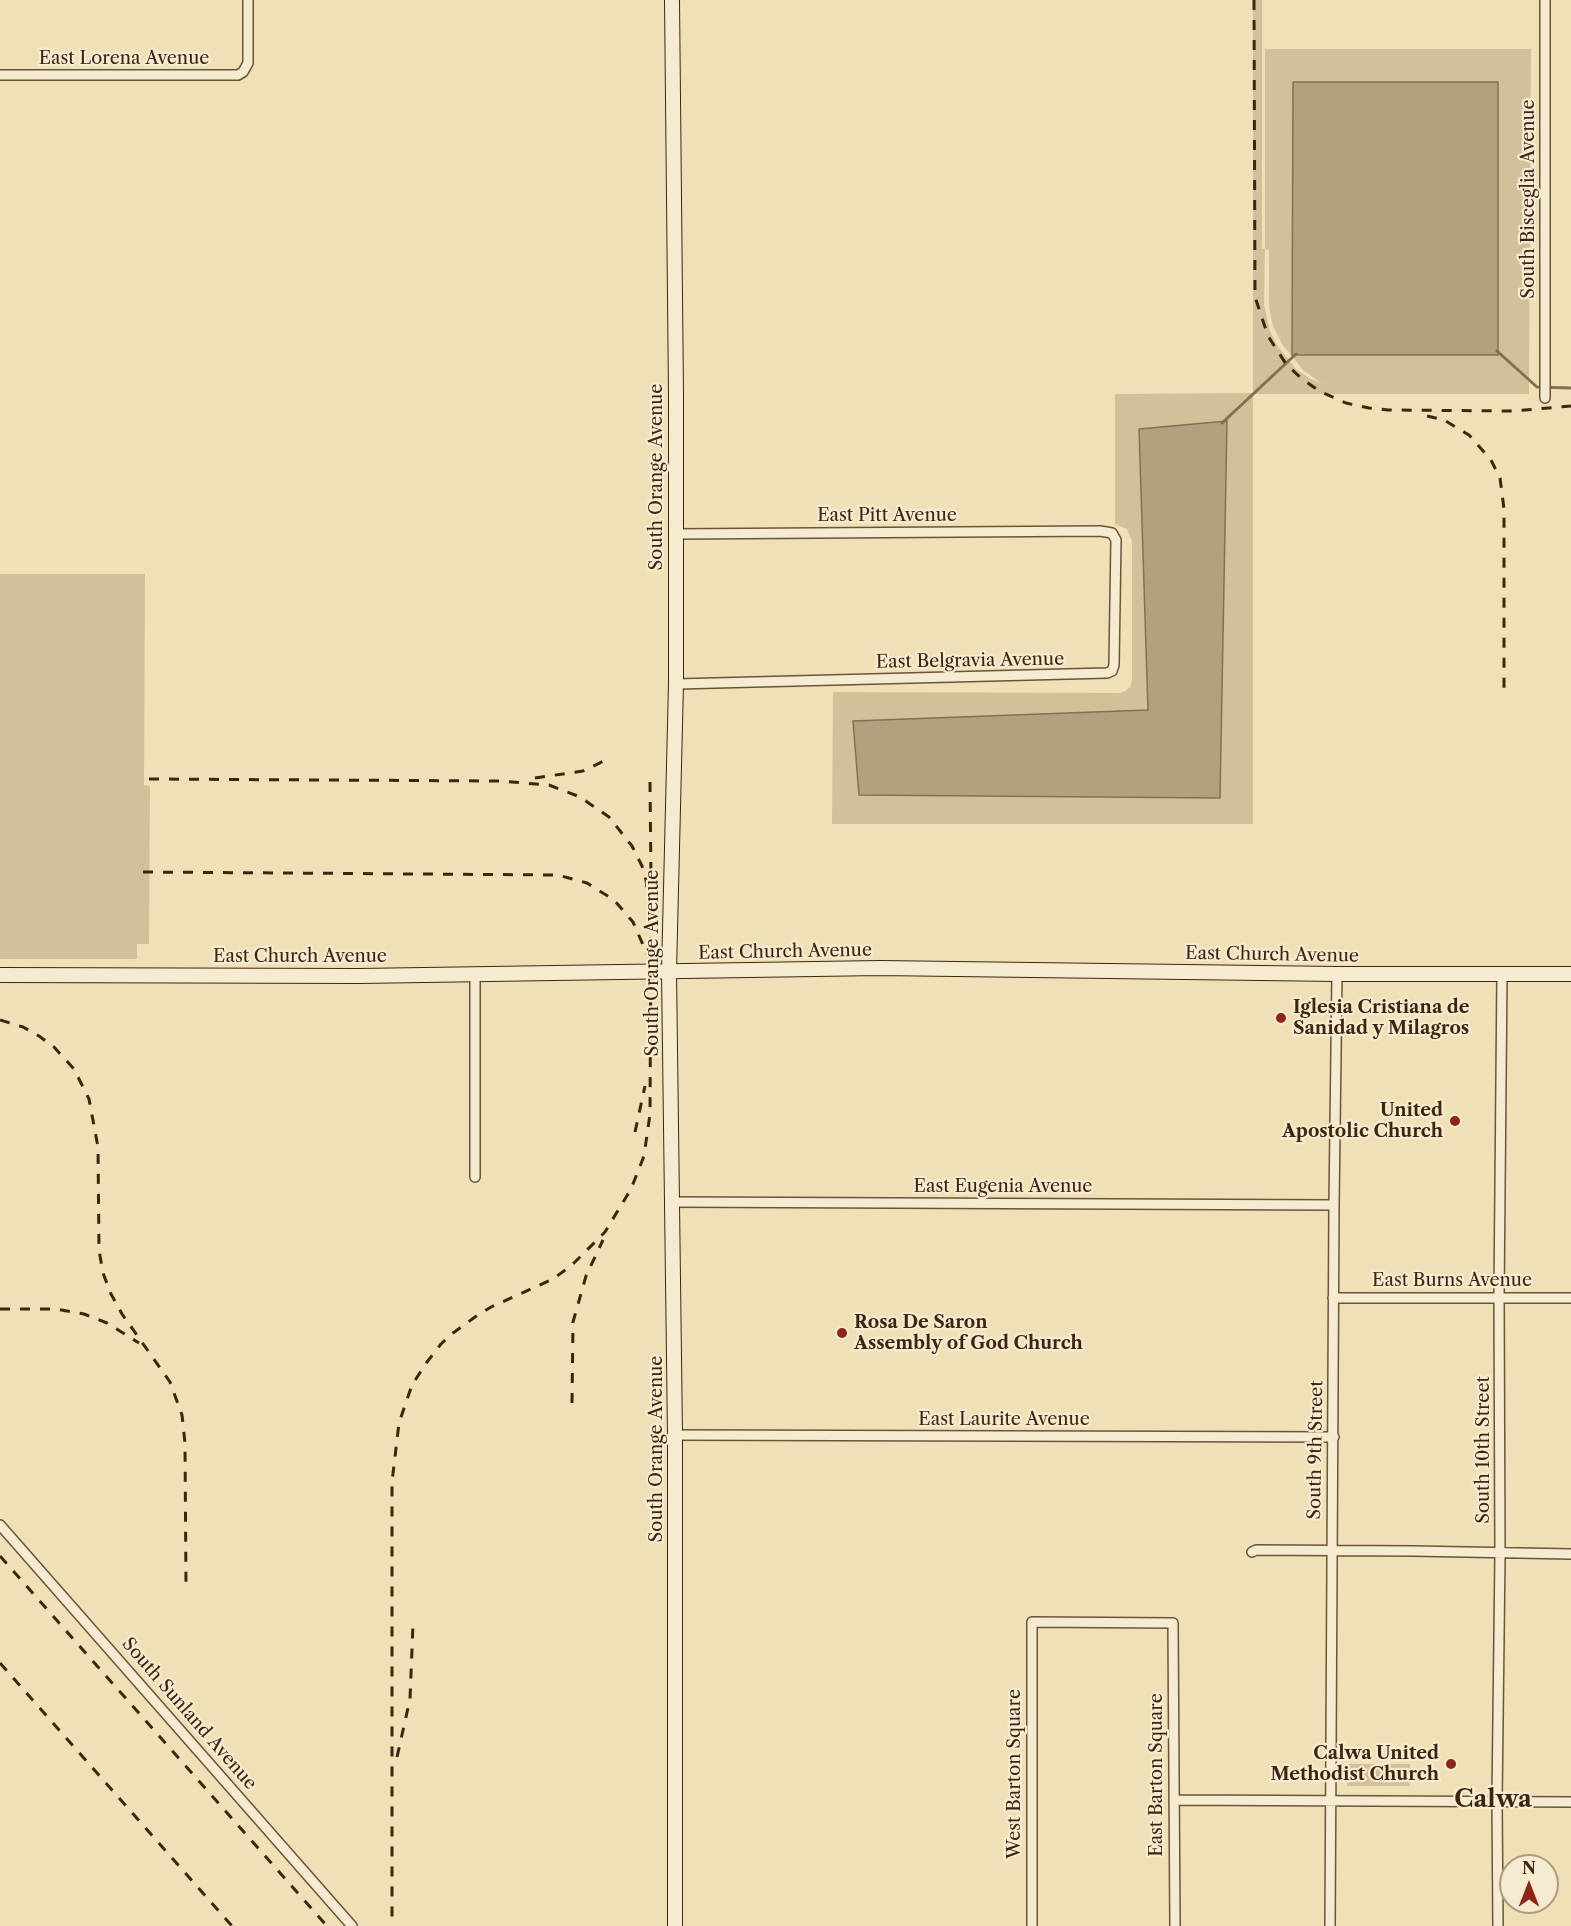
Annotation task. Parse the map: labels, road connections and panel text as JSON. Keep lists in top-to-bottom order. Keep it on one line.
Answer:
{"streets":{"street":["East Lorena Avenue","South Bisceglia Avenue","South Orange Avenue","East Pitt Avenue","East Belgravia Avenue","East Church Avenue","East Eugenia Avenue","East Burns Avenue","East Laurite Avenue","South 9th Street","South 10th Street","South Sunland Avenue","West Barton Square","East Barton Square"]},"crossings":[["South Orange Avenue","East Pitt Avenue"],["South Orange Avenue","East Belgravia Avenue"],["South Orange Avenue","East Church Avenue"],["South Orange Avenue","East Eugenia Avenue"],["South Orange Avenue","East Laurite Avenue"],["East Pitt Avenue","East Belgravia Avenue"],["East Church Avenue","South 9th Street"],["East Church Avenue","South 10th Street"],["East Eugenia Avenue","South 9th Street"],["East Burns Avenue","South 9th Street"],["East Burns Avenue","South 10th Street"],["East Laurite Avenue","South 9th Street"],["West Barton Square","East Barton Square"]],"districts":["Calwa"],"places":["Iglesia Cristiana de Sanidad y Milagros","United Apostolic Church","Rosa De Saron Assembly of God Church","Calwa United Methodist Church"],"north":"top"}
